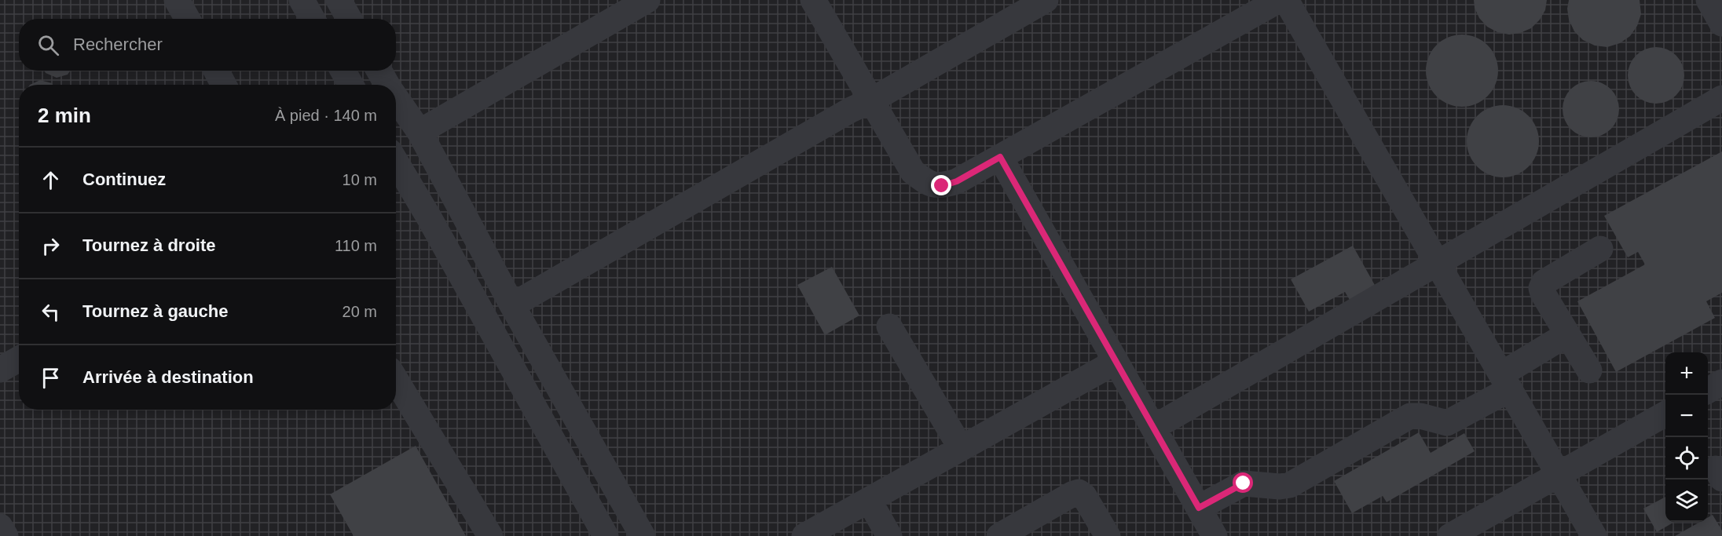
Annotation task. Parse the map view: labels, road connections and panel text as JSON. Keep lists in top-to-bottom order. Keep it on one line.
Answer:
{"page":{"search":"Rechercher","heading":["2 min","À pied · 140 m"],"list":[["Continuez","10 m"],["Tournez à droite","110 m"],["Tournez à gauche","20 m"],"Arrivée à destination"],"map_buttons":["+","−"]}}
